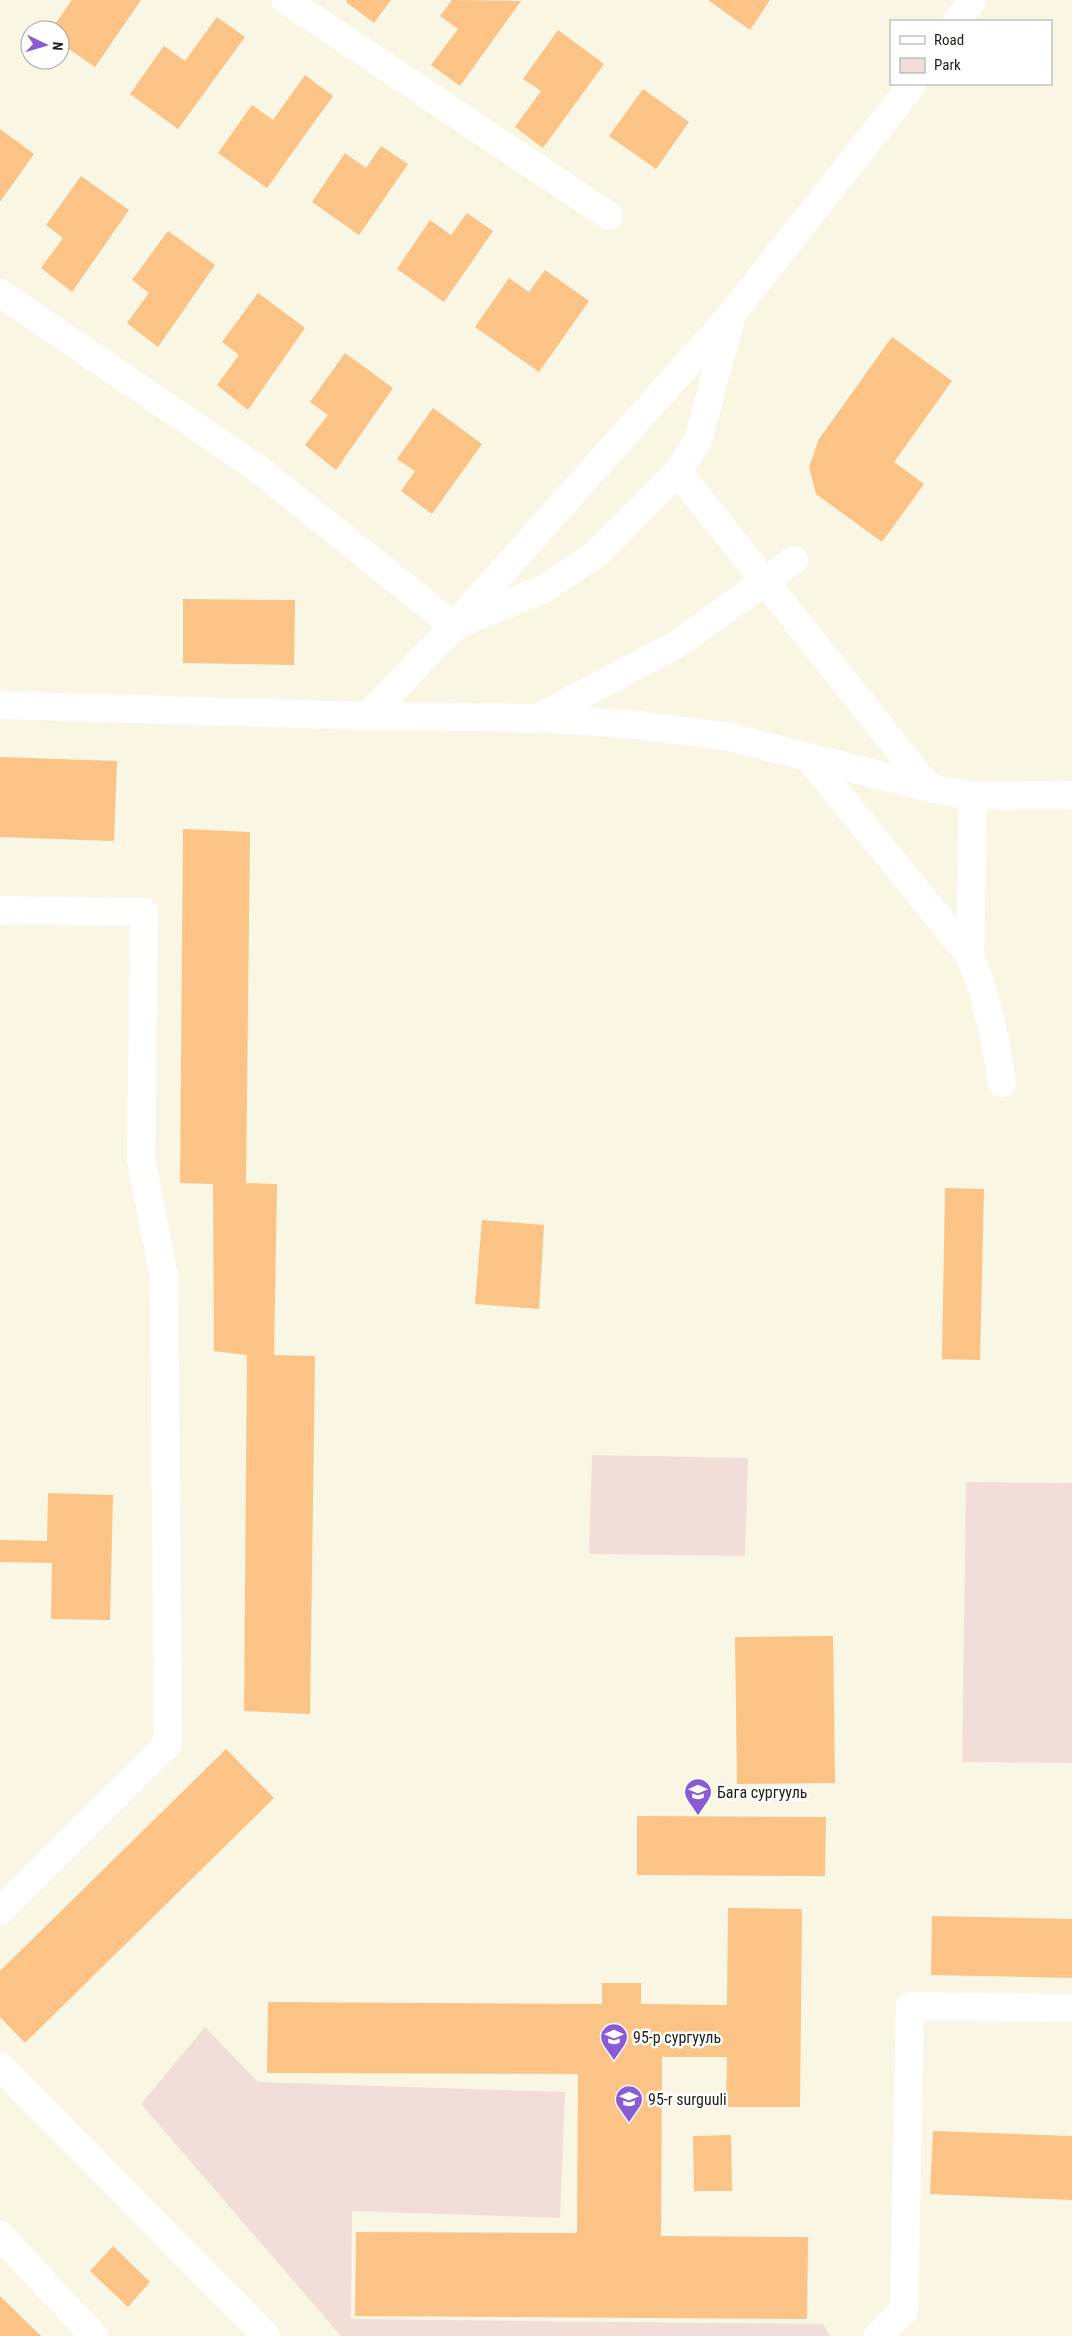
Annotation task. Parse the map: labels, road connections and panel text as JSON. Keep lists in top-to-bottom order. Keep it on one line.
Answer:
{"places":{"school or university":["Бага сургууль","95-р сургууль","95-r surguuli"]},"legend":["Road","Park"],"north":"right"}
